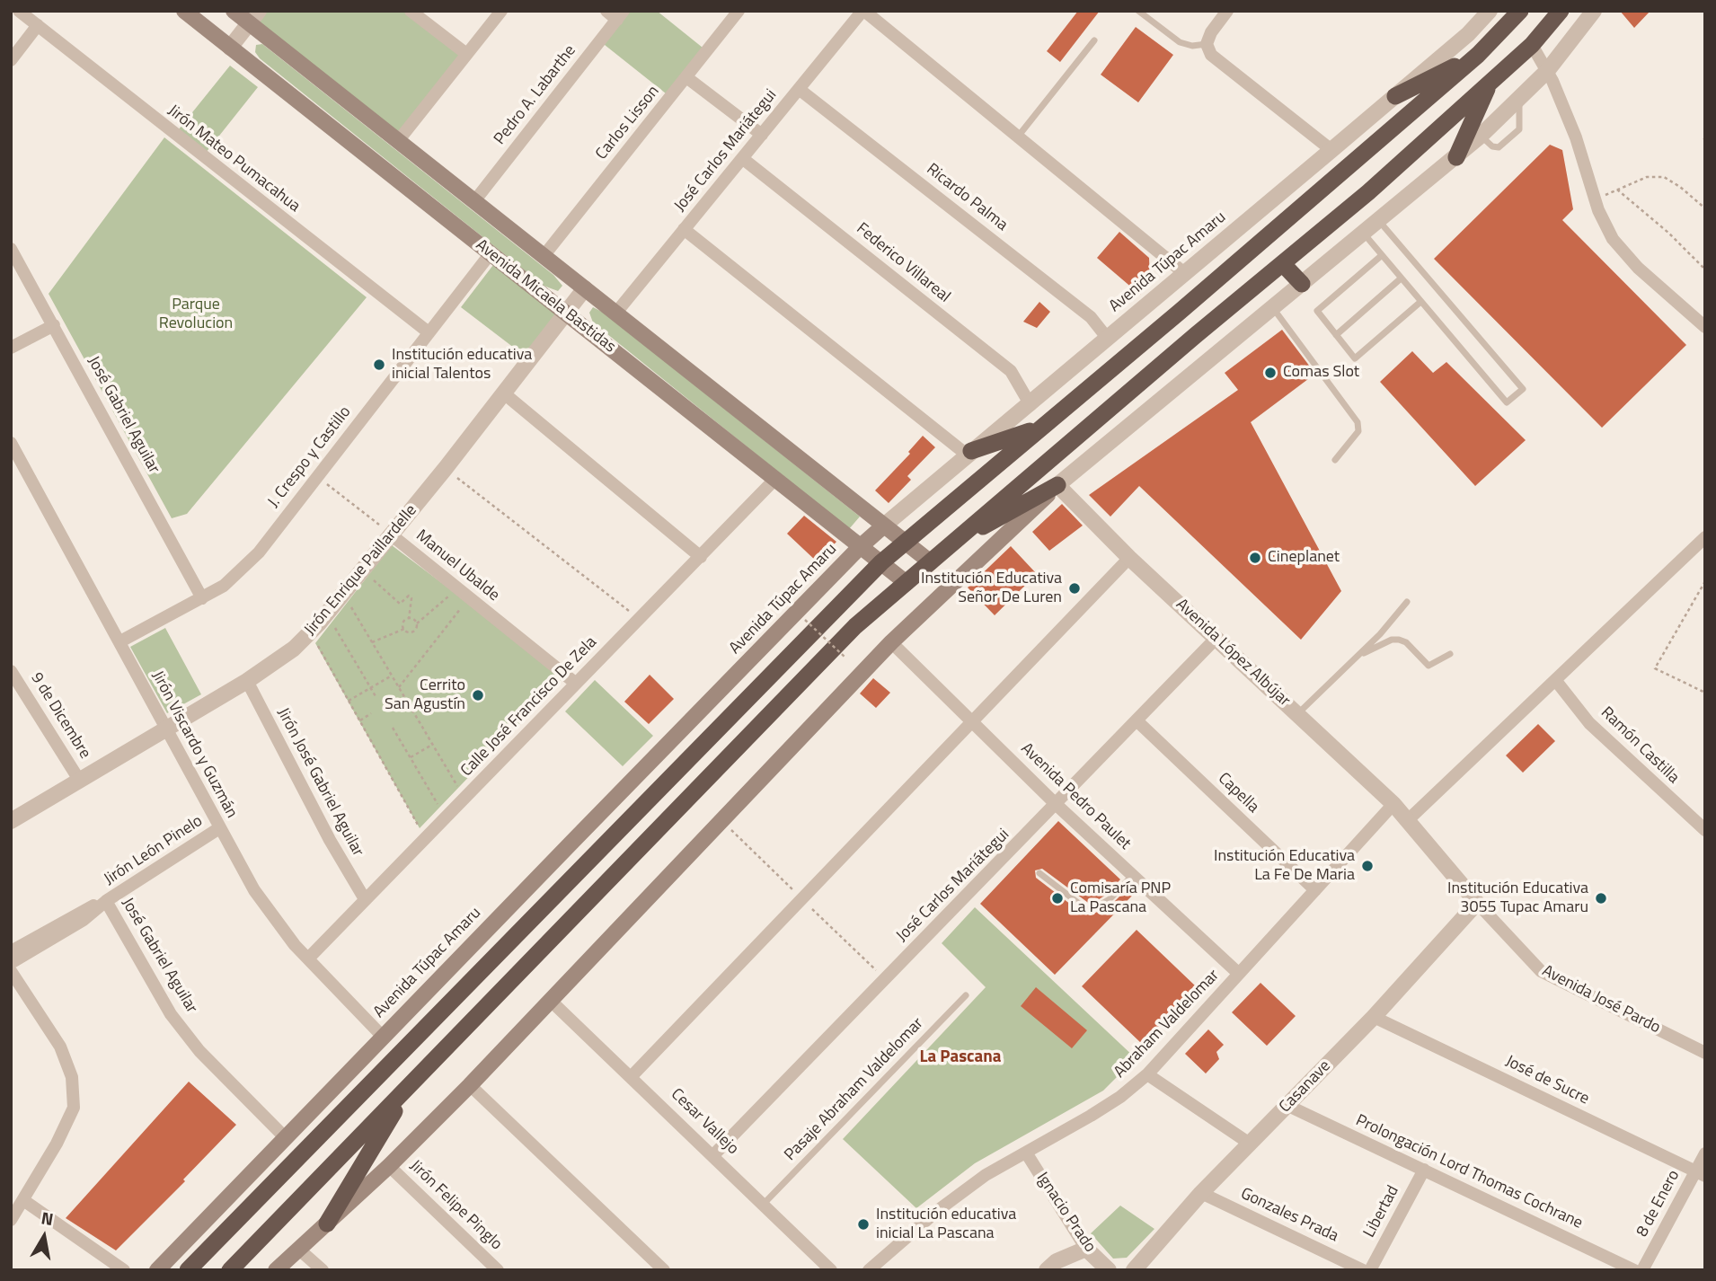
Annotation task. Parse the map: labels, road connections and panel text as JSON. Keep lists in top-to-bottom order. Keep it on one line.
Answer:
{"streets":{"main road":["Avenida Túpac Amaru","Avenida Micaela Bastidas"],"street":["Pedro A. Labarthe","Carlos Lisson","José Carlos Mariátegui","Jirón Mateo Pumacahua","Ricardo Palma","Federico Villareal","José Gabriel Aguilar","J. Crespo y Castillo","Manuel Ubalde","Jirón Enrique Paillardelle","Avenida López Albújar","Calle José Francisco De Zela","9 de Dicembre","Jirón Viscardo y Guzmán","Ramón Castilla","Jirón José Gabriel Aguilar","Capella","Avenida Pedro Paulet","Jirón León Pinelo","Avenida José Pardo","Abraham Valdelomar","José de Sucre","Casanave","Cesar Vallejo","Prolongación Lord Thomas Cochrane","8 de Enero","Jirón Felipe Pinglo","Libertad","Ignacio Prado","Gonzales Prada"],"lane":["Pasaje Abraham Valdelomar"]},"crossings":[["Pedro A. Labarthe","Avenida Micaela Bastidas"],["Carlos Lisson","Avenida Micaela Bastidas"],["José Carlos Mariátegui","Ricardo Palma"],["José Carlos Mariátegui","Federico Villareal"],["José Carlos Mariátegui","Avenida Micaela Bastidas"],["José Carlos Mariátegui","Avenida López Albújar"],["José Carlos Mariátegui","Capella"],["José Carlos Mariátegui","Avenida Pedro Paulet"],["José Carlos Mariátegui","Cesar Vallejo"],["Jirón Mateo Pumacahua","J. Crespo y Castillo"],["Ricardo Palma","Avenida Túpac Amaru"],["Avenida Túpac Amaru","Federico Villareal"],["Avenida Túpac Amaru","Avenida Micaela Bastidas"],["Avenida Túpac Amaru","José Gabriel Aguilar"],["Avenida Túpac Amaru","Jirón Viscardo y Guzmán"],["Avenida Micaela Bastidas","J. Crespo y Castillo"],["Avenida Micaela Bastidas","Jirón Enrique Paillardelle"],["Avenida Micaela Bastidas","Calle José Francisco De Zela"],["José Gabriel Aguilar","J. Crespo y Castillo"],["José Gabriel Aguilar","Jirón León Pinelo"],["J. Crespo y Castillo","Manuel Ubalde"],["J. Crespo y Castillo","Jirón Viscardo y Guzmán"],["Manuel Ubalde","Jirón Enrique Paillardelle"],["Manuel Ubalde","Calle José Francisco De Zela"],["Jirón Enrique Paillardelle","9 de Dicembre"],["Jirón Enrique Paillardelle","Jirón Viscardo y Guzmán"],["Jirón Enrique Paillardelle","Jirón José Gabriel Aguilar"],["Avenida López Albújar","Avenida José Pardo"],["Avenida López Albújar","Abraham Valdelomar"],["Calle José Francisco De Zela","Jirón Viscardo y Guzmán"],["Calle José Francisco De Zela","Jirón José Gabriel Aguilar"],["Jirón Viscardo y Guzmán","Jirón León Pinelo"],["Capella","Abraham Valdelomar"],["Avenida Pedro Paulet","Abraham Valdelomar"],["Avenida José Pardo","Casanave"],["Abraham Valdelomar","Ignacio Prado"],["José de Sucre","Casanave"],["José de Sucre","8 de Enero"],["Casanave","Prolongación Lord Thomas Cochrane"],["Casanave","Gonzales Prada"],["Pasaje Abraham Valdelomar","Cesar Vallejo"],["Prolongación Lord Thomas Cochrane","Libertad"]],"districts":["La Pascana"],"parks":["Parque Revolucion"],"places":["Institución educativa inicial Talentos","Comas Slot","Cineplanet","Institución Educativa Señor De Luren","Cerrito San Agustín","Institución Educativa La Fe De Maria","Comisaría PNP La Pascana","Institución Educativa 3055 Tupac Amaru","Institución educativa inicial La Pascana"],"north":"top"}
